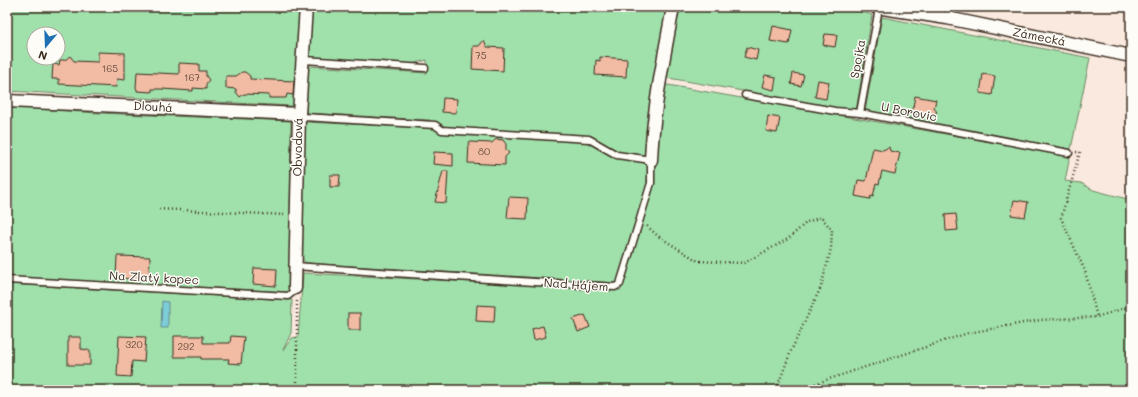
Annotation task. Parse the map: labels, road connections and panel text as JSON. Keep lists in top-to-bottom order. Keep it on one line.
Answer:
{"streets":{"street":["Zámecká","Dlouhá","Obvodová","Nad Hájem"],"lane":["Spojka","U Borovic","Na Zlatý kopec"]},"crossings":[["Spojka","U Borovic"],["Dlouhá","Obvodová"],["Obvodová","Na Zlatý kopec"],["Obvodová","Nad Hájem"]],"house_numbers":["75","165","167","80","320","292"],"north":"bottom"}
